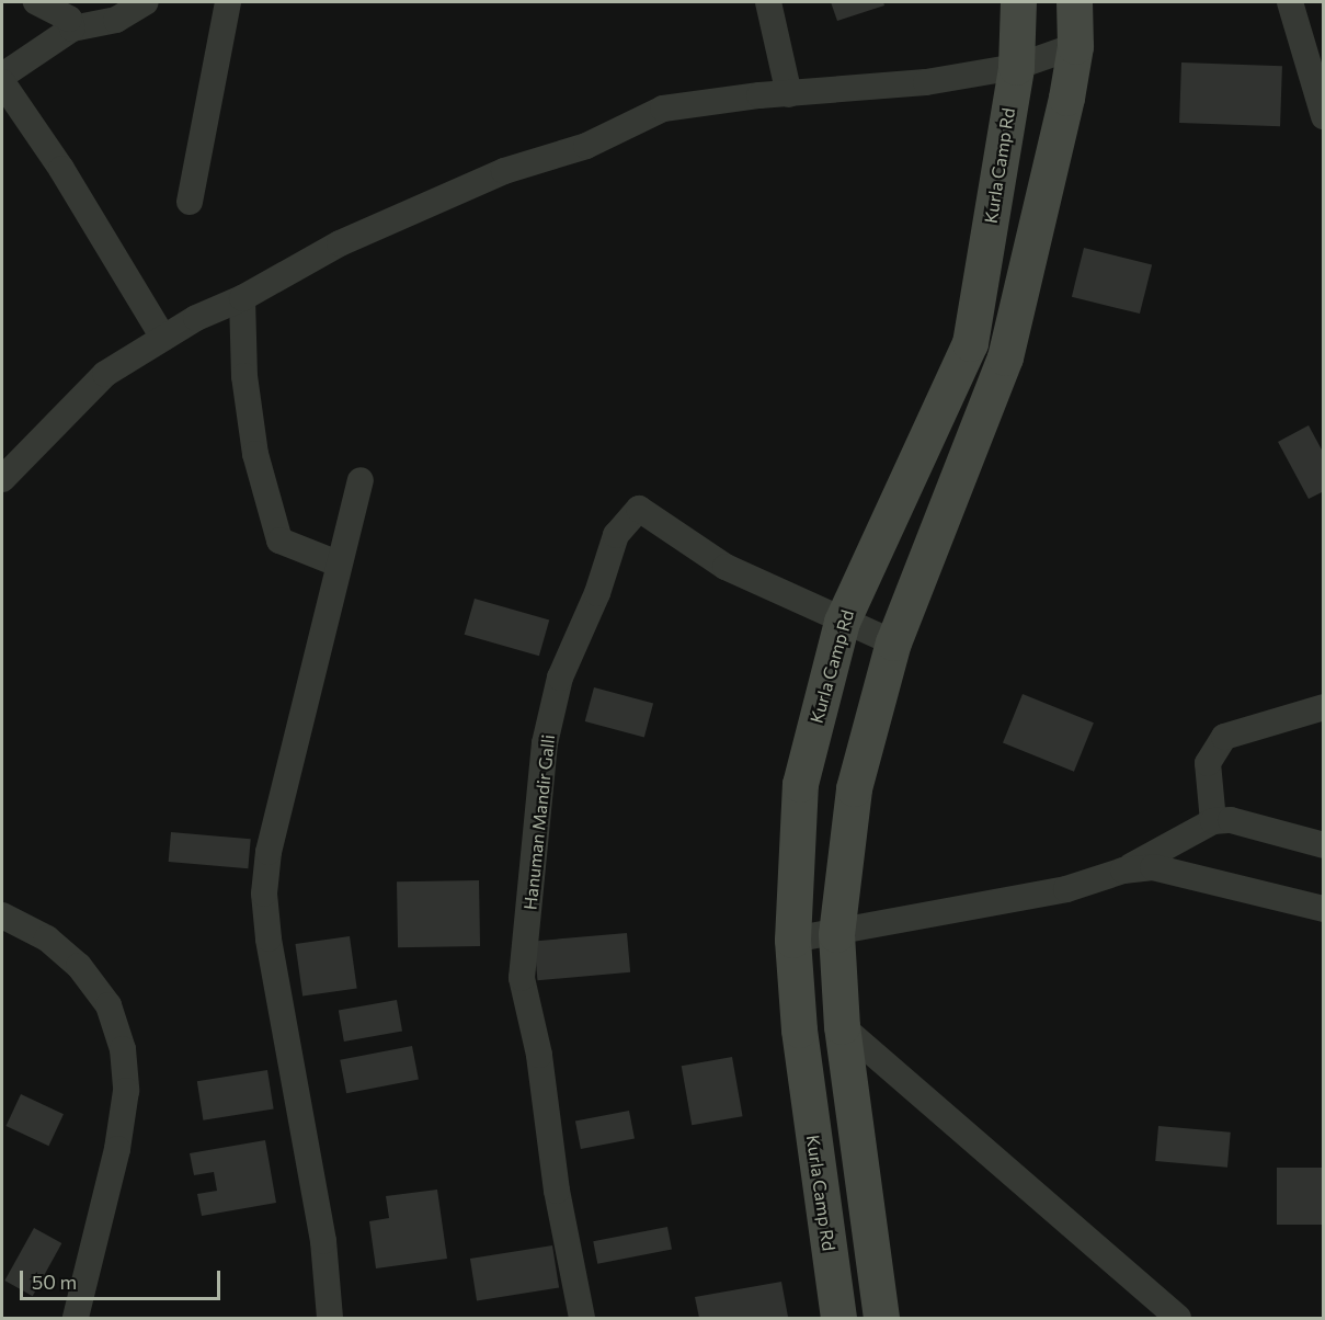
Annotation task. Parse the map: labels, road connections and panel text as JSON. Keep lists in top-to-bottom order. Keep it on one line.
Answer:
{"streets":{"main road":["Kurla Camp Rd"],"street":["Hanuman Mandir Galli"]},"crossings":[["Kurla Camp Rd","Hanuman Mandir Galli"]],"scale_bar":"50 m"}
